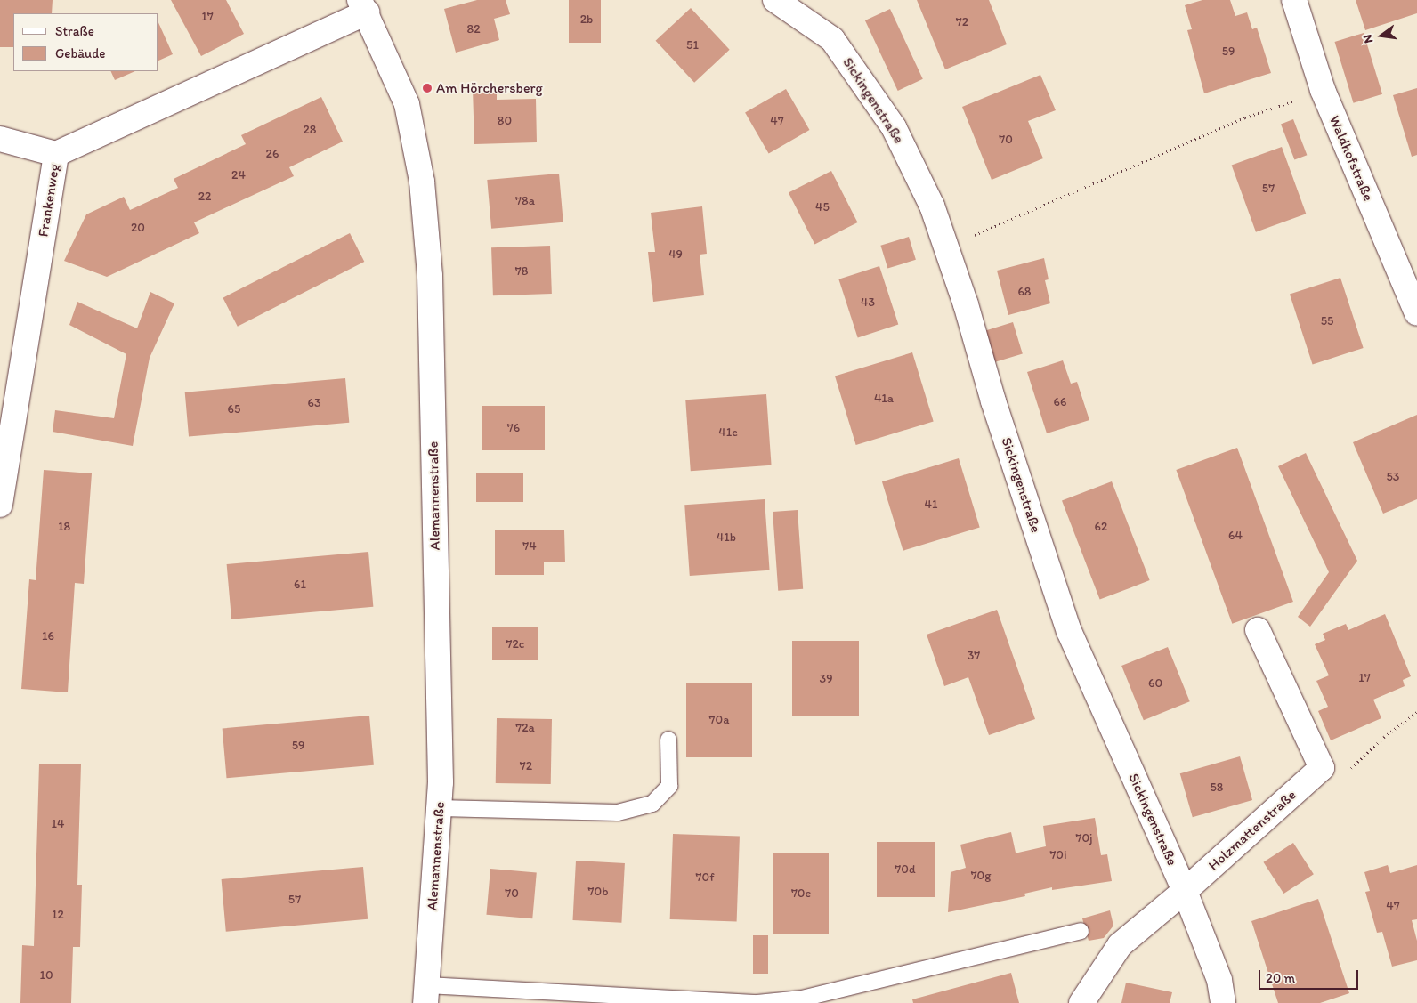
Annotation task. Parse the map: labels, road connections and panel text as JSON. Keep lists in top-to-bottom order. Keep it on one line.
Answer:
{"streets":{"street":["Sickingenstraße","Waldhofstraße","Frankenweg","Alemannenstraße","Holzmattenstraße"]},"crossings":[["Sickingenstraße","Holzmattenstraße"],["Frankenweg","Alemannenstraße"]],"places":["Am Hörchersberg"],"house_numbers":["17","2b","72","82","51","59","80","47","28","70","26","24","57","22","78a","45","20","49","78","68","43","55","41a","66","63","65","76","41c","53","41","18","62","64","41b","74","61","16","72c","37","17","39","60","70a","72a","59","72","58","14","70j","70i","70d","70g","70f","70b","70","70e","57","47","12","10"],"legend":["Straße","Gebäude"],"scale_bar":"20 m","north":"left"}
